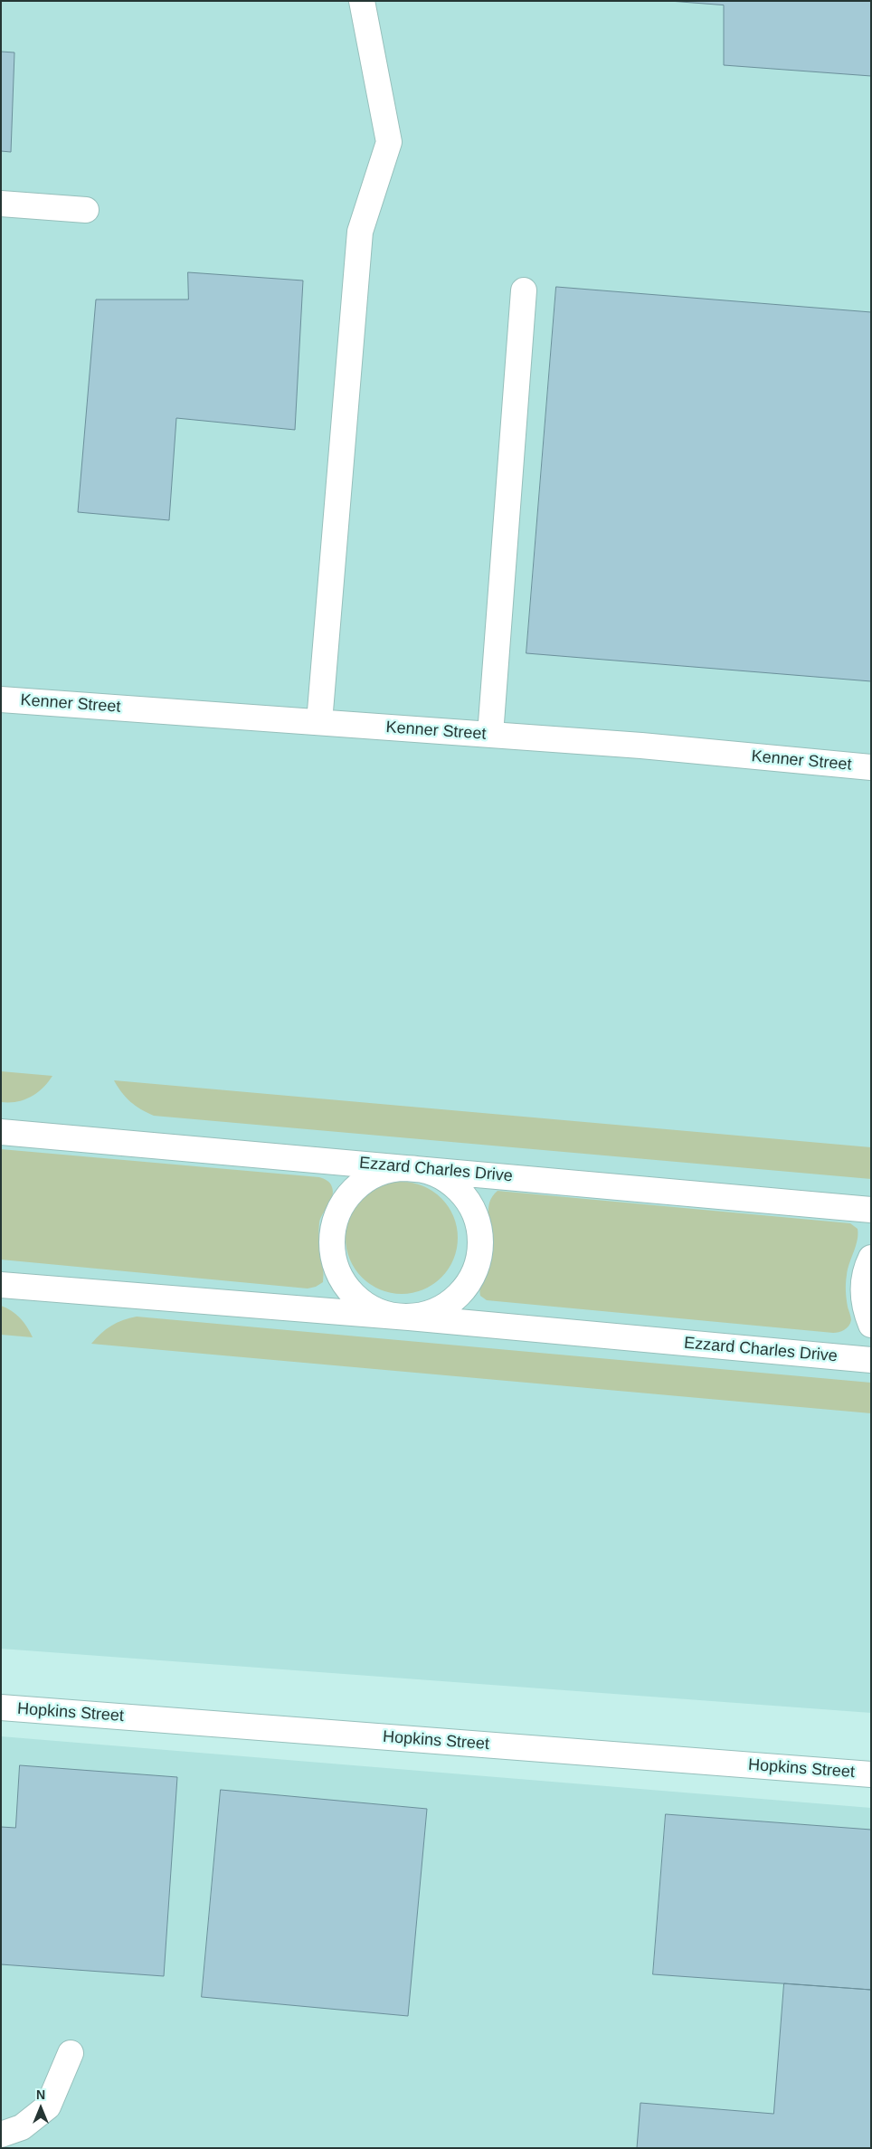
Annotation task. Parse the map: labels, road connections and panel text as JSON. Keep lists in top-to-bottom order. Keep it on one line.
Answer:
{"streets":{"street":["Kenner Street","Ezzard Charles Drive","Hopkins Street"]},"north":"top"}
